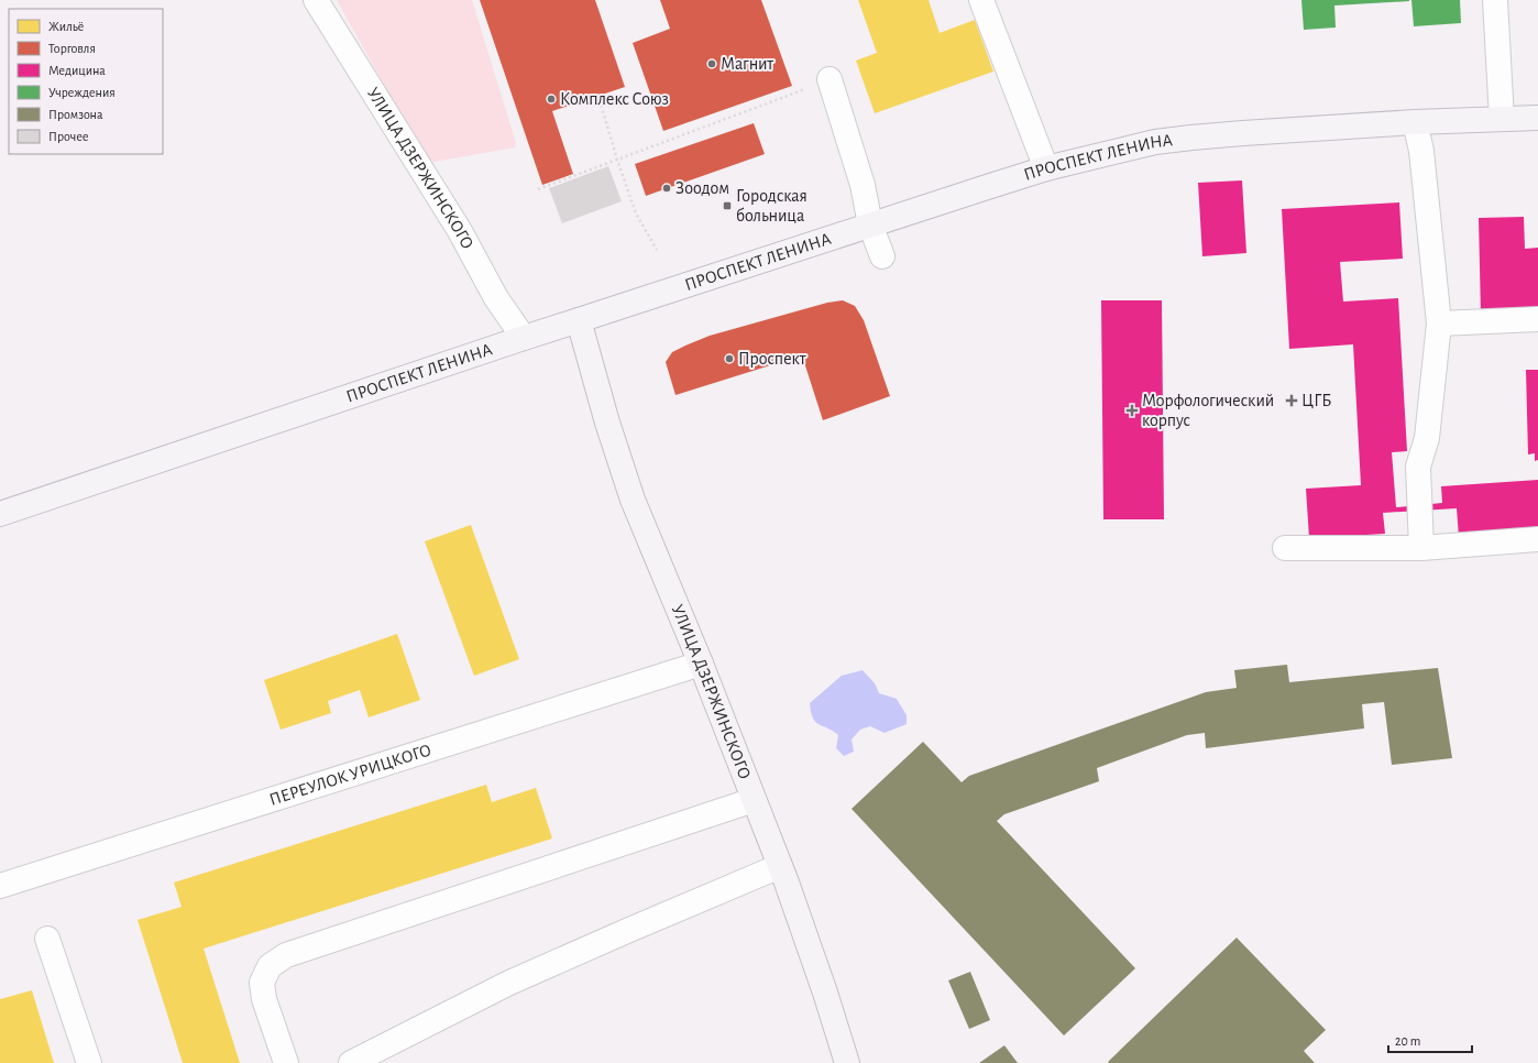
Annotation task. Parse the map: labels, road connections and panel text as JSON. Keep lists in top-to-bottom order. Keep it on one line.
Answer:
{"streets":{"main road":["ПРОСПЕКТ ЛЕНИНА","УЛИЦА ДЗЕРЖИНСКОГО"],"street":["ПЕРЕУЛОК УРИЦКОГО"]},"crossings":[["ПРОСПЕКТ ЛЕНИНА","УЛИЦА ДЗЕРЖИНСКОГО"],["УЛИЦА ДЗЕРЖИНСКОГО","ПЕРЕУЛОК УРИЦКОГО"]],"places":{"other":["Магнит","Комплекс Союз","Зоодом","Проспект"],"transit":["Городская больница"],"health":["ЦГБ","Морфологический корпус"]},"legend":["Жильё","Торговля","Медицина","Учреждения","Промзона","Прочее"],"scale_bar":"20 m"}
